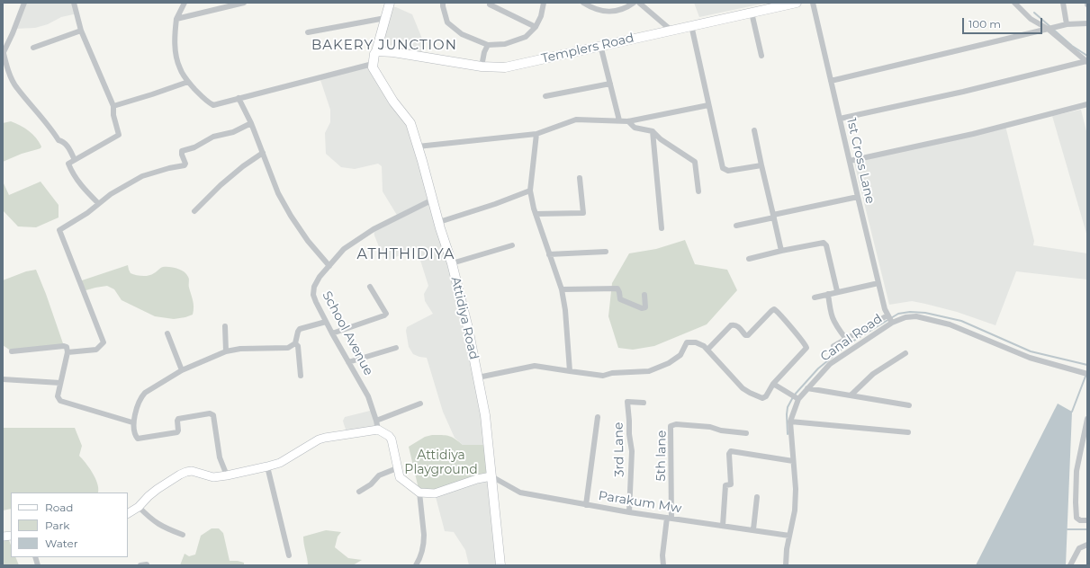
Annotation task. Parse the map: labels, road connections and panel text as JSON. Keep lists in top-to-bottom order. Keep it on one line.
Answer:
{"streets":{"main road":["Templers Road","Attidiya Road"],"street":["1st Cross Lane","School Avenue","Canal Road","3rd Lane","5th lane","Parakum Mw"]},"crossings":[["1st Cross Lane","Canal Road"],["Attidiya Road","School Avenue"],["Attidiya Road","Parakum Mw"],["Canal Road","Parakum Mw"],["3rd Lane","Parakum Mw"],["5th lane","Parakum Mw"]],"districts":["BAKERY JUNCTION","ATHTHIDIYA"],"parks":["Attidiya Playground"],"legend":["Road","Park","Water"],"scale_bar":"100 m"}
